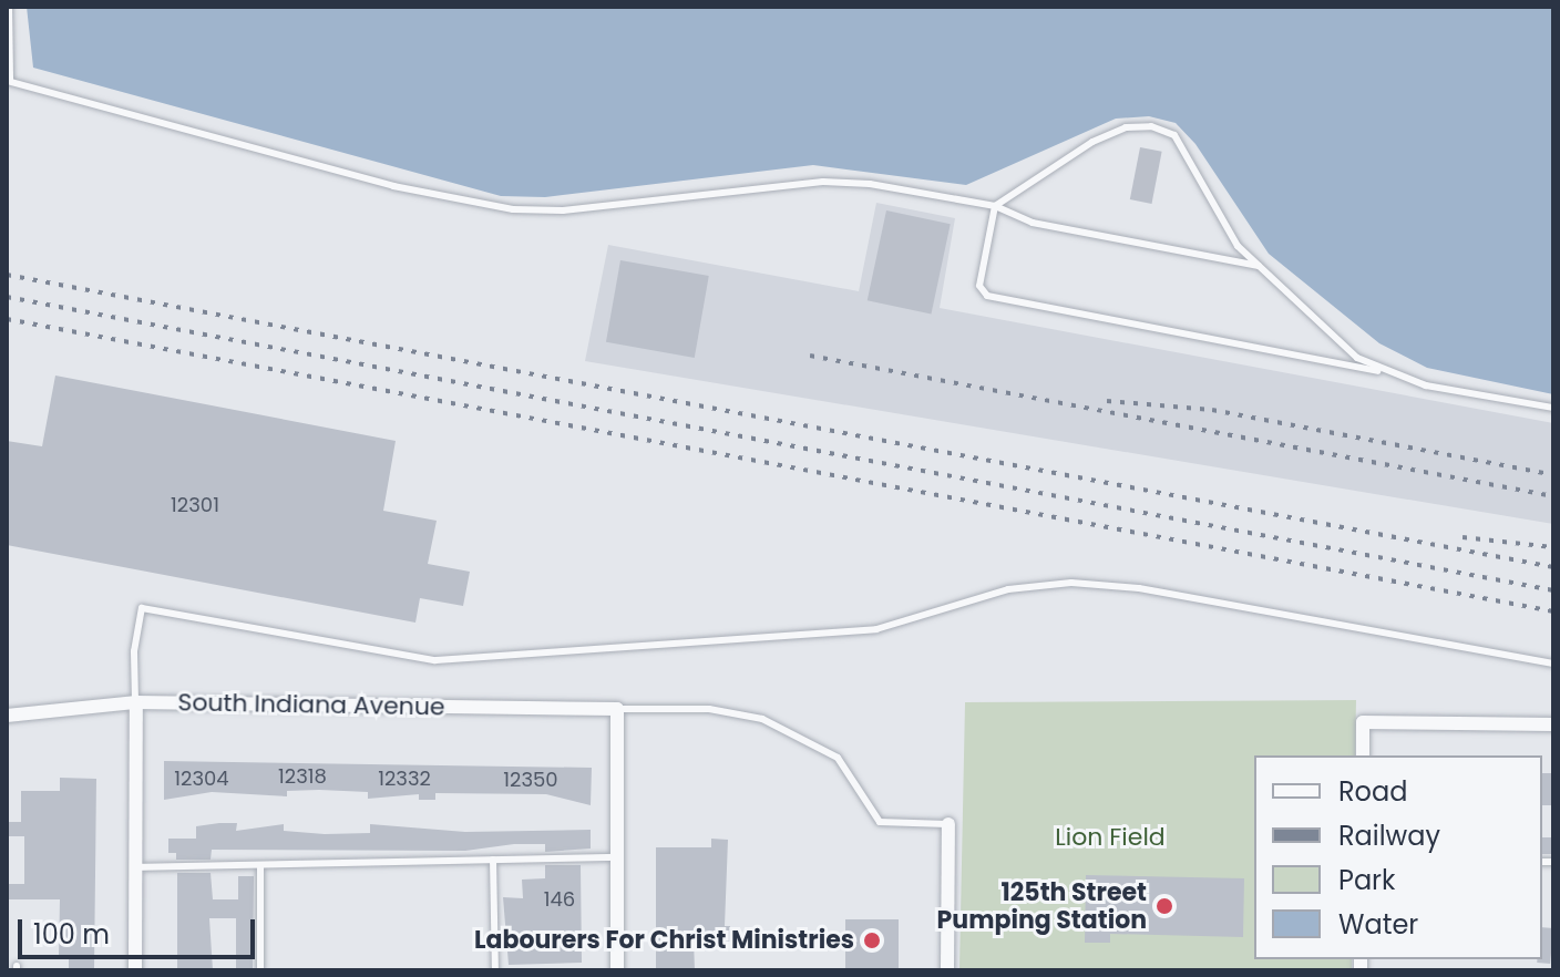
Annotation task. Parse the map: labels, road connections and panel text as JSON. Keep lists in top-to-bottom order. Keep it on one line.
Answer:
{"streets":{"street":["South Indiana Avenue"]},"parks":["Lion Field"],"places":["125th Street Pumping Station","Labourers For Christ Ministries"],"house_numbers":["12301","12318","12304","12332","12350","146"],"legend":["Road","Railway","Park","Water"],"scale_bar":"100 m"}
